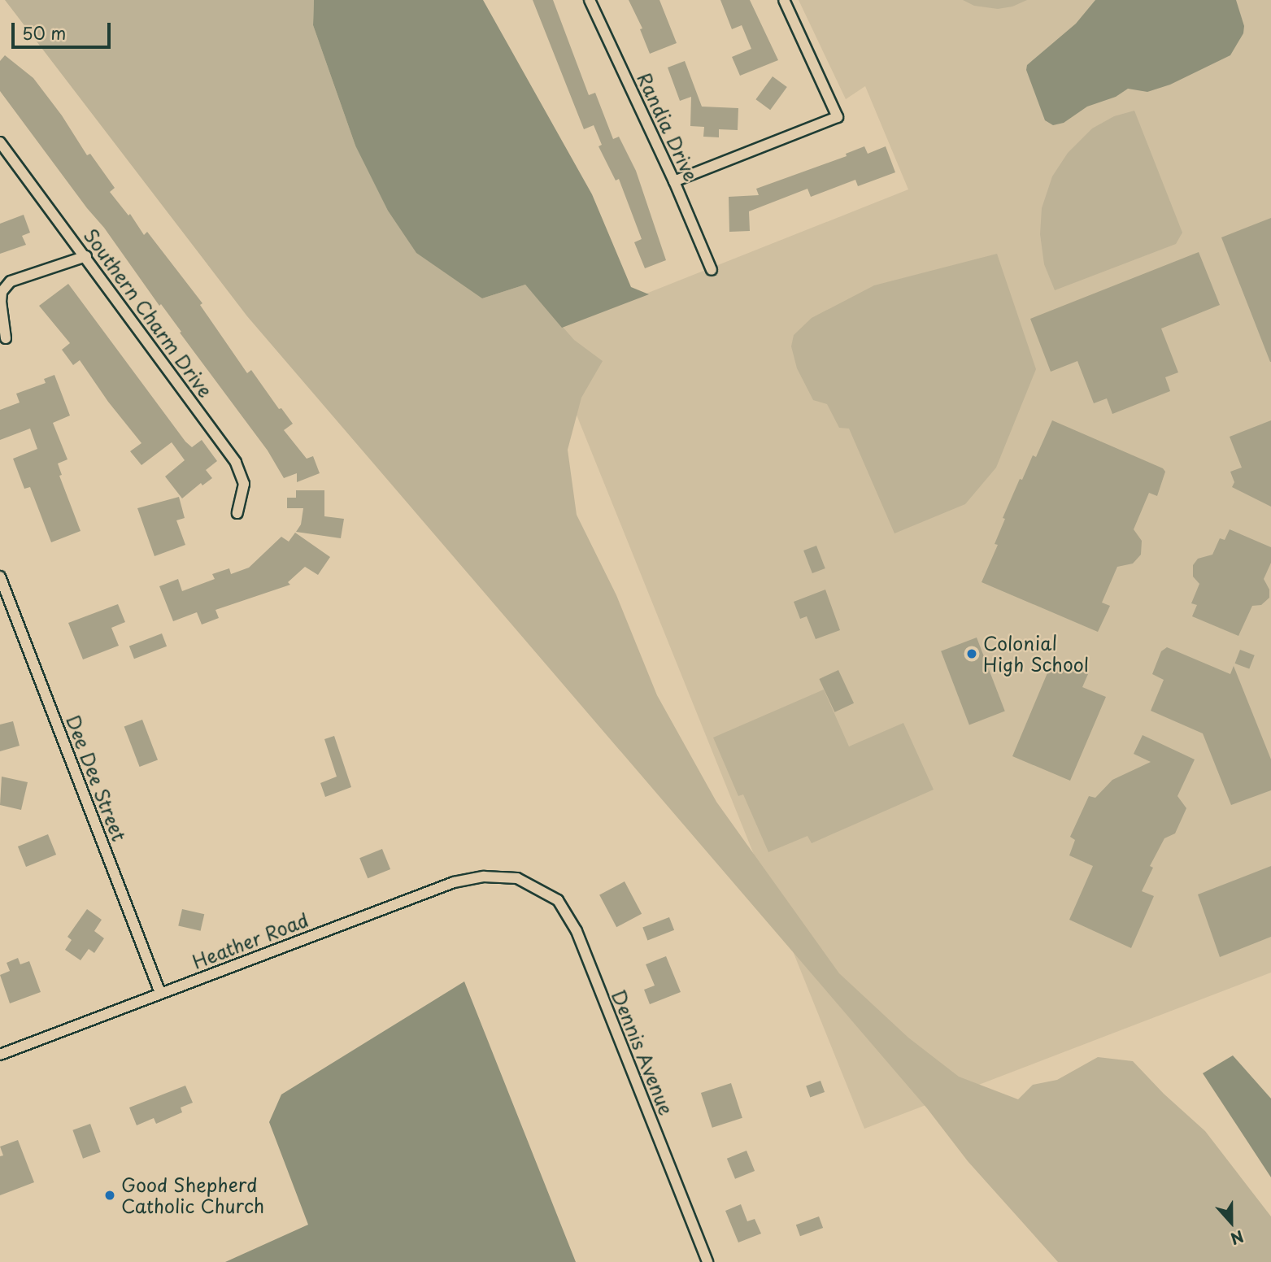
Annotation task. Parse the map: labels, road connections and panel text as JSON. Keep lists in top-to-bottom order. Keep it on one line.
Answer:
{"streets":{"street":["Randia Drive","Southern Charm Drive","Dee Dee Street","Heather Road","Dennis Avenue"]},"crossings":[["Dee Dee Street","Heather Road"],["Heather Road","Dennis Avenue"]],"places":["Colonial High School","Good Shepherd Catholic Church"],"scale_bar":"50 m","north":"bottom"}
